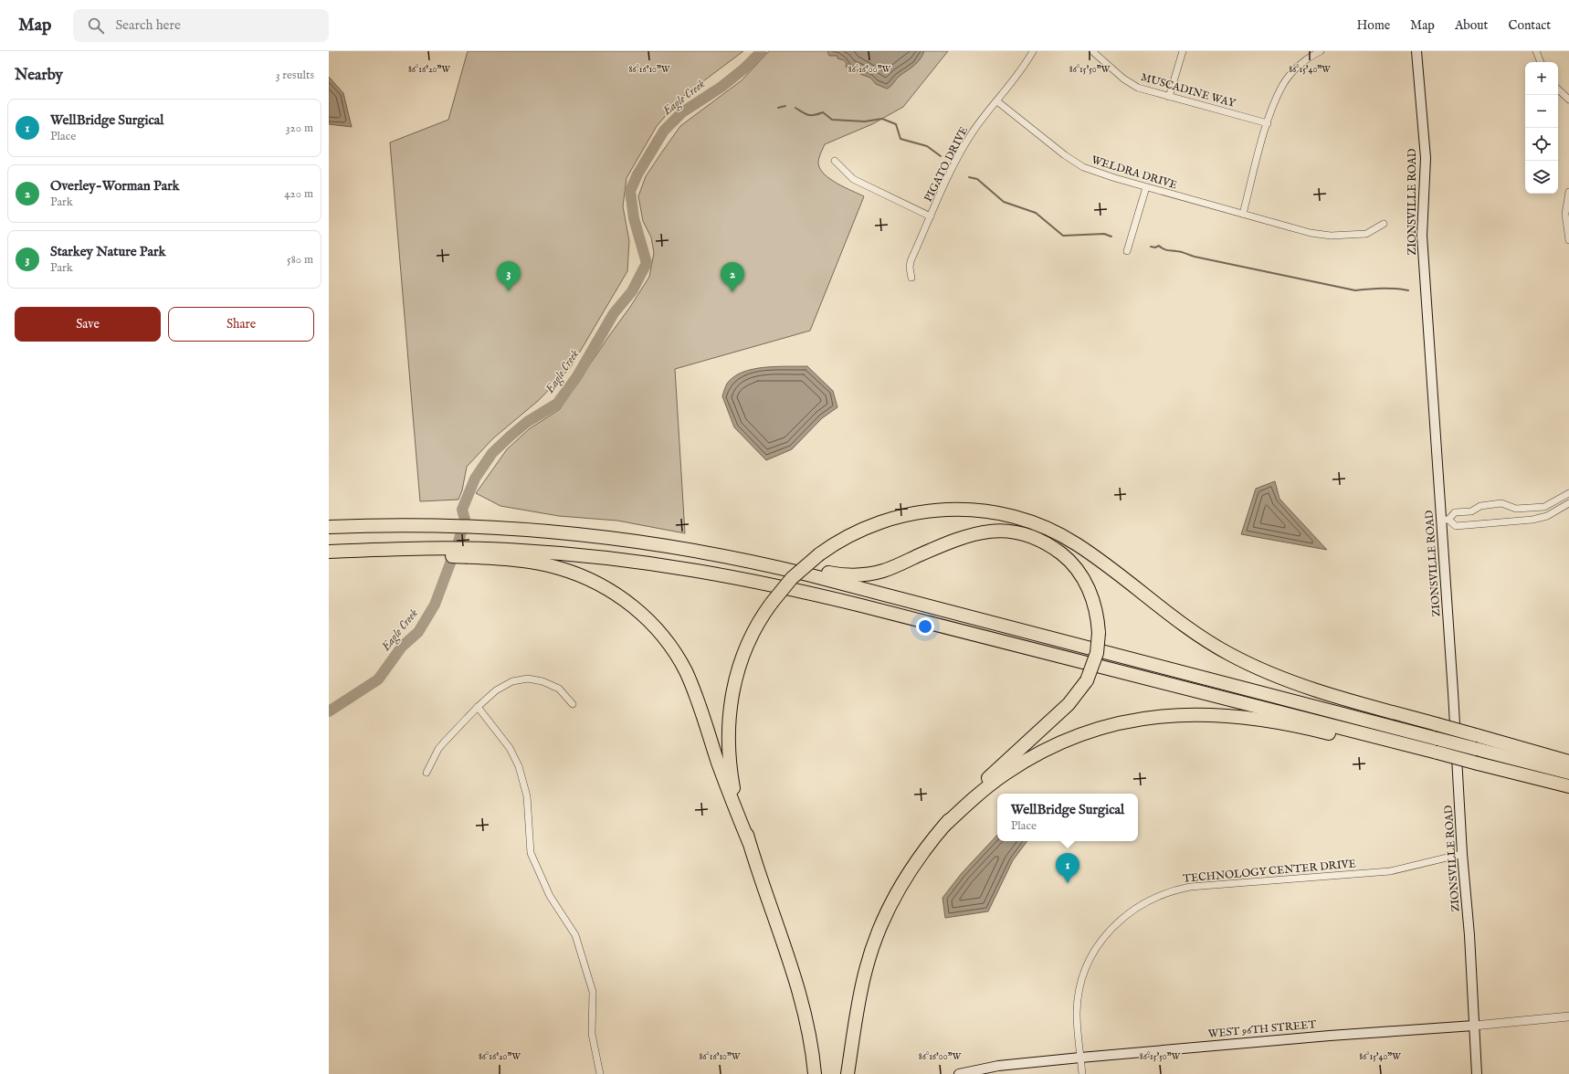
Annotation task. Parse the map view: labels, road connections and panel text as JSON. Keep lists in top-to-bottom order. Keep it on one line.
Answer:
{"streets":{"main road":["ZIONSVILLE ROAD","WEST 96TH STREET"],"street":["MUSCADINE WAY","PIGATO DRIVE","WELDRA DRIVE","TECHNOLOGY CENTER DRIVE"]},"crossings":[["PIGATO DRIVE","WELDRA DRIVE"],["ZIONSVILLE ROAD","TECHNOLOGY CENTER DRIVE"],["ZIONSVILLE ROAD","WEST 96TH STREET"],["TECHNOLOGY CENTER DRIVE","WEST 96TH STREET"]],"water":["Eagle Creek"],"page":{"header":"Map","search":"Search here","nav":["Home","Map","About","Contact"],"heading":["Nearby","3 results"],"map_buttons":["+","−"],"list":[{"mark":"1","name":"WellBridge Surgical","note":"Place","value":"320 m"},{"mark":"2","name":"Overley-Worman Park","note":"Park","value":"420 m"},{"mark":"3","name":"Starkey Nature Park","note":"Park","value":"580 m"}],"pins":["3","2","1"],"buttons":["Save","Share"],"popup":["WellBridge Surgical","Place"]},"coordinates":["86°16'20\"W","86°16'10\"W","86°16'00\"W","86°15'50\"W","86°15'40\"W"]}
